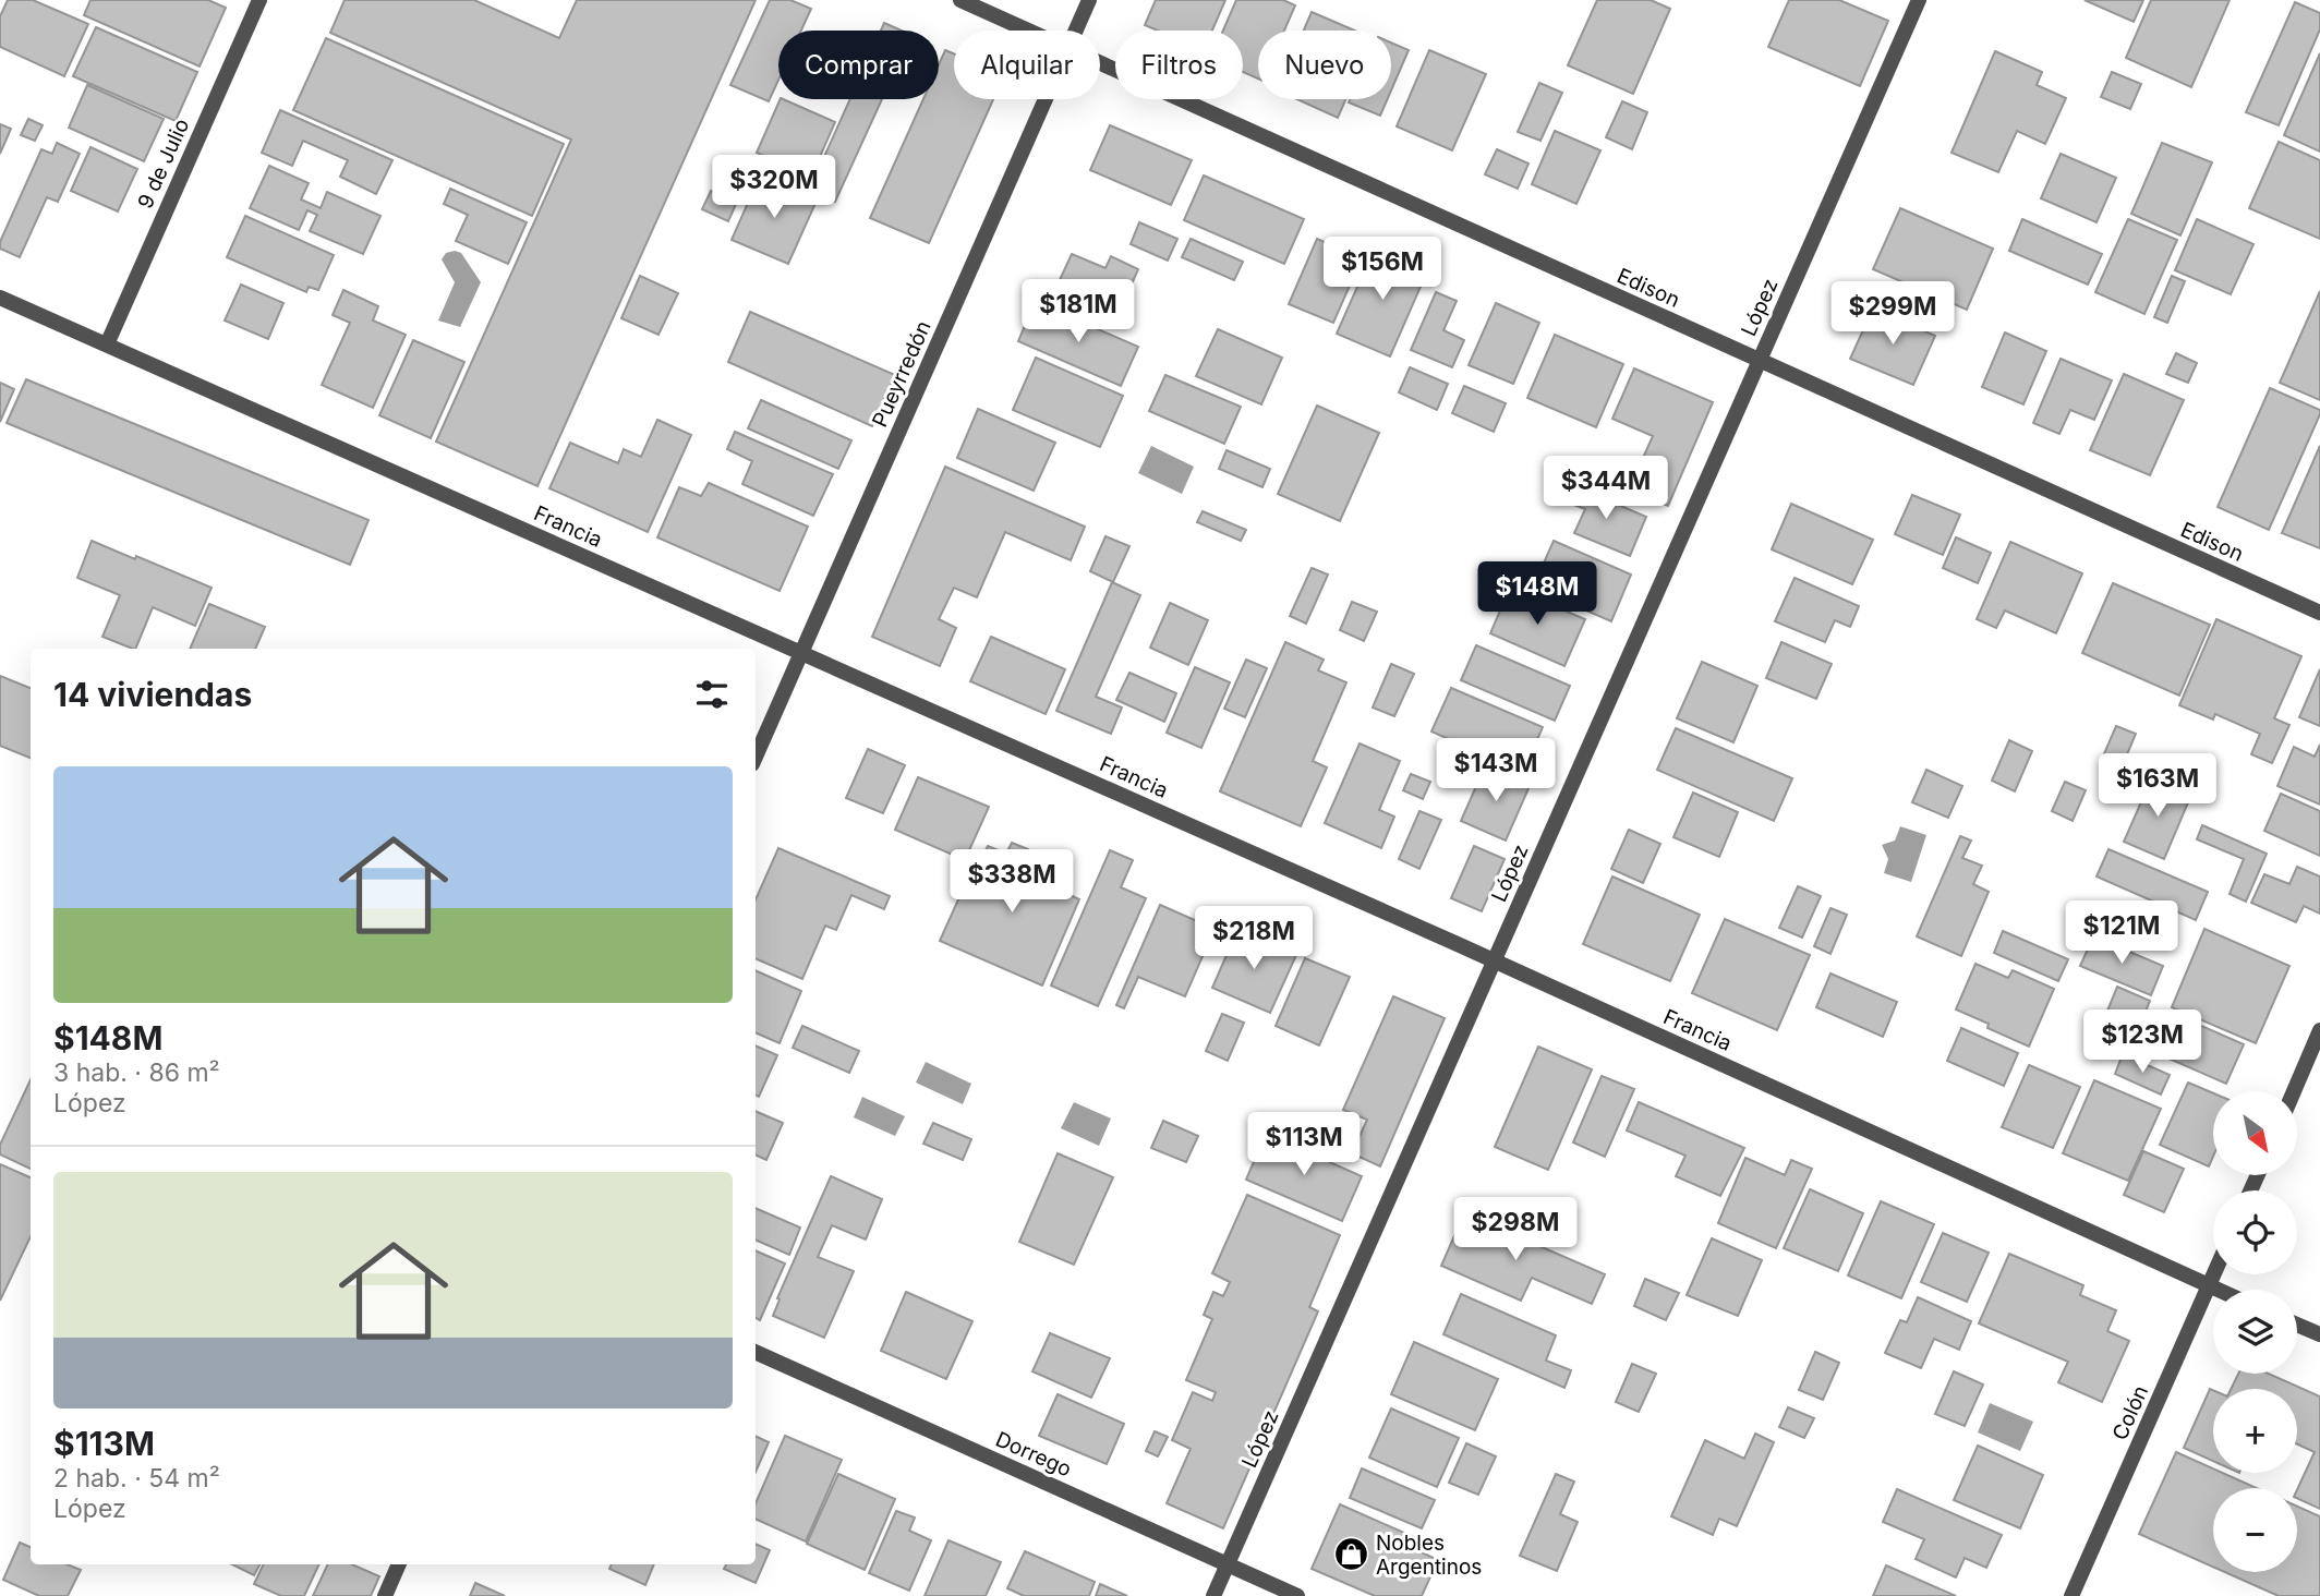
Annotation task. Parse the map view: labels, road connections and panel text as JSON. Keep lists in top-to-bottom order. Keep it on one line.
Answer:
{"streets":{"street":["9 de Julio","Edison","López","Pueyrredón","Francia","Colón","Dorrego"]},"crossings":[["9 de Julio","Francia"],["Edison","López"],["López","Francia"],["López","Dorrego"],["Pueyrredón","Francia"],["Francia","Colón"]],"places":{"shop":["Nobles Argentinos"]},"north":"bottom right","page":{"chip":["Comprar","Alquilar","Filtros","Nuevo"],"price":["$320M","$156M","$181M","$299M","$344M","$148M","$143M","$163M","$338M","$121M","$218M","$123M","$113M","$298M"],"heading":"14 viviendas","list":[{"name":"$148M","note":"3 hab. · 86 m² · López"},{"name":"$113M","note":"2 hab. · 54 m² · López"}],"map_buttons":["+","−"]}}
